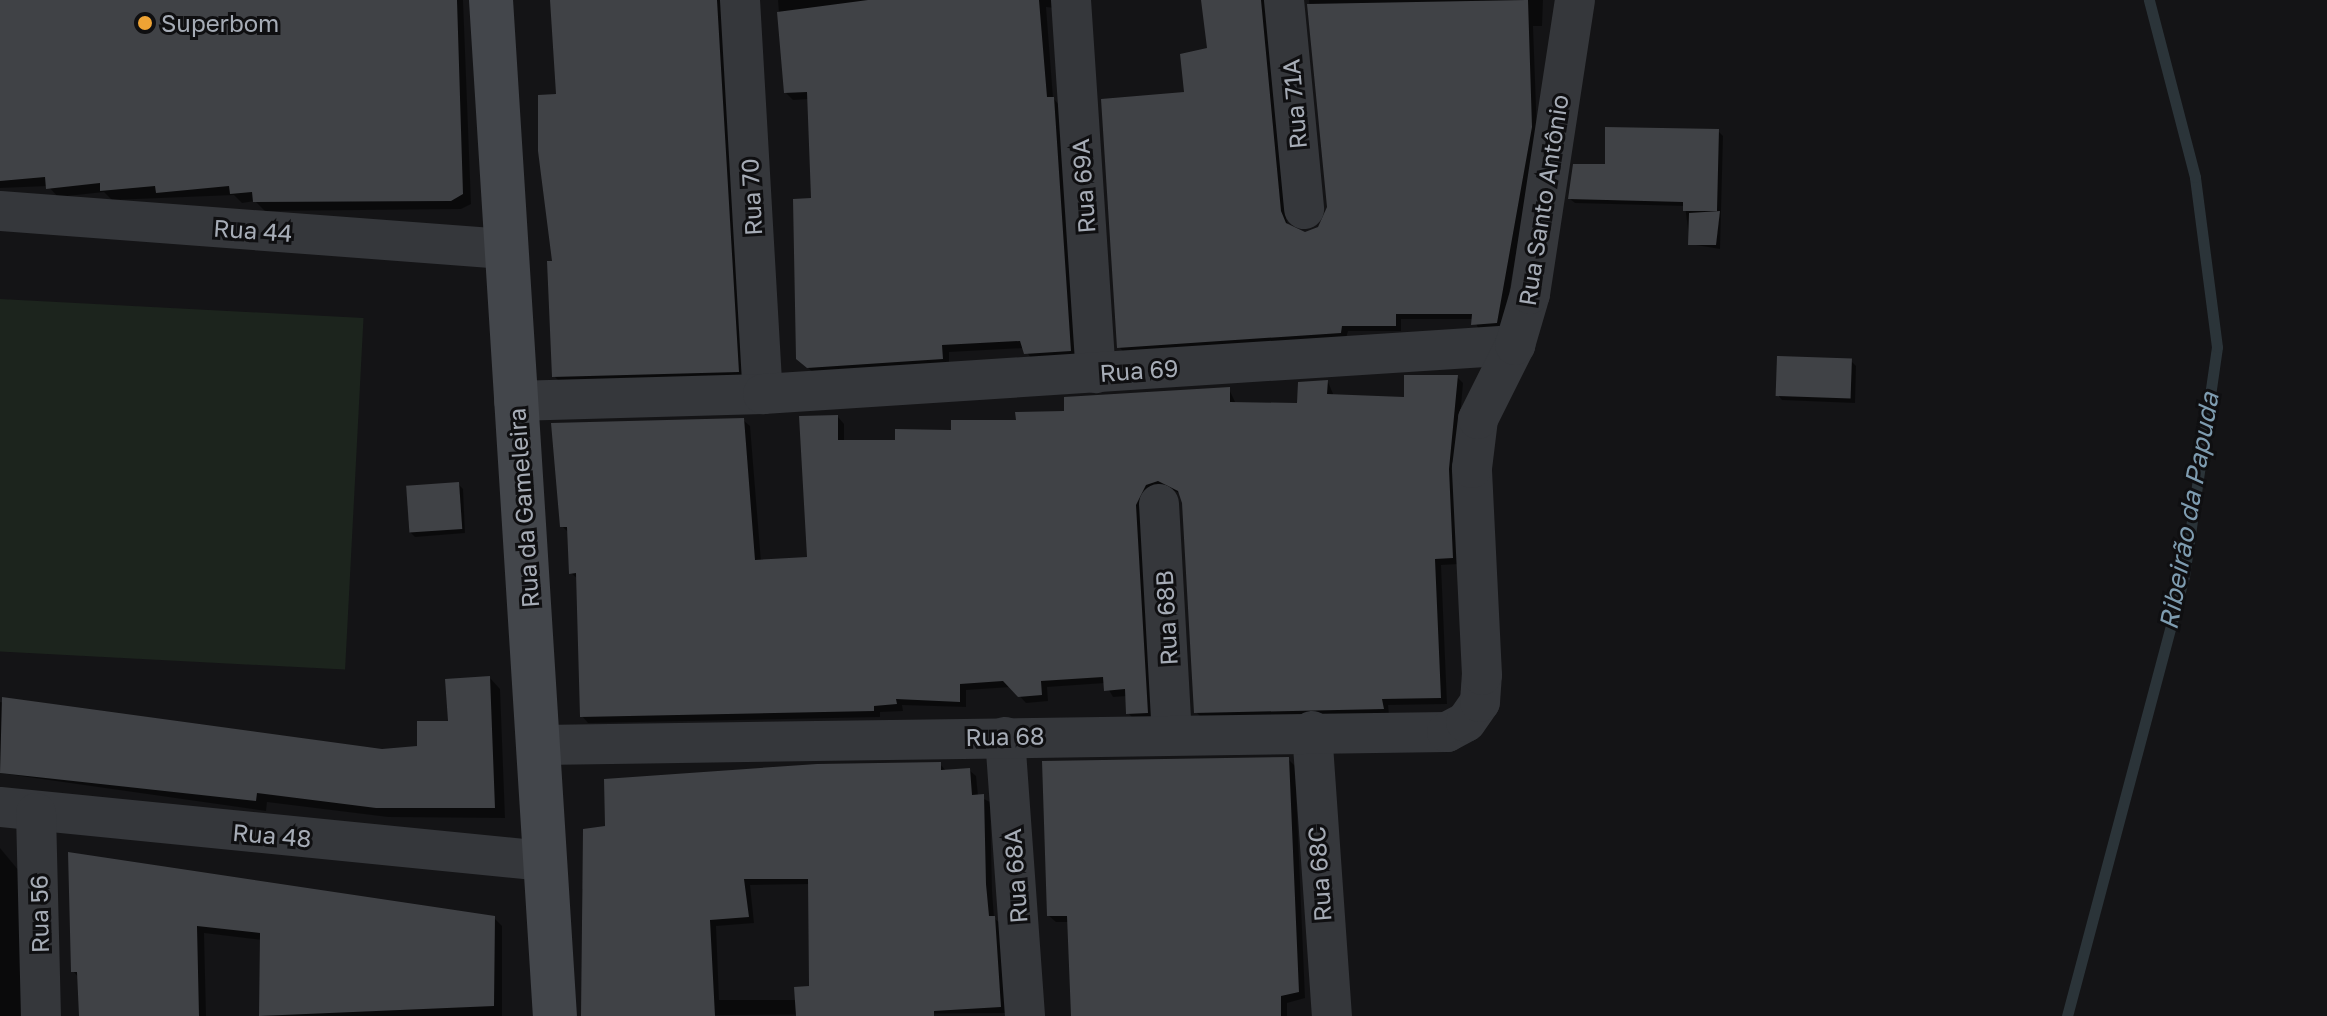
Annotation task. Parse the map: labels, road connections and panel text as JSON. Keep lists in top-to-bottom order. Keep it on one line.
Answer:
{"streets":{"street":["Rua 71A","Rua 69A","Rua 70","Rua Santo Antônio","Rua 44","Rua 69","Rua da Gameleira","Rua 68B","Rua 68","Rua 48","Rua 68C","Rua 68A","Rua 56"]},"crossings":[["Rua 69A","Rua 69"],["Rua 70","Rua 69"],["Rua Santo Antônio","Rua 69"],["Rua Santo Antônio","Rua 68"],["Rua 44","Rua da Gameleira"],["Rua 69","Rua da Gameleira"],["Rua da Gameleira","Rua 68"],["Rua da Gameleira","Rua 48"],["Rua 68B","Rua 68"],["Rua 68","Rua 68C"],["Rua 68","Rua 68A"],["Rua 48","Rua 56"]],"water":["Ribeirão da Papuda"],"places":["Superbom"]}
